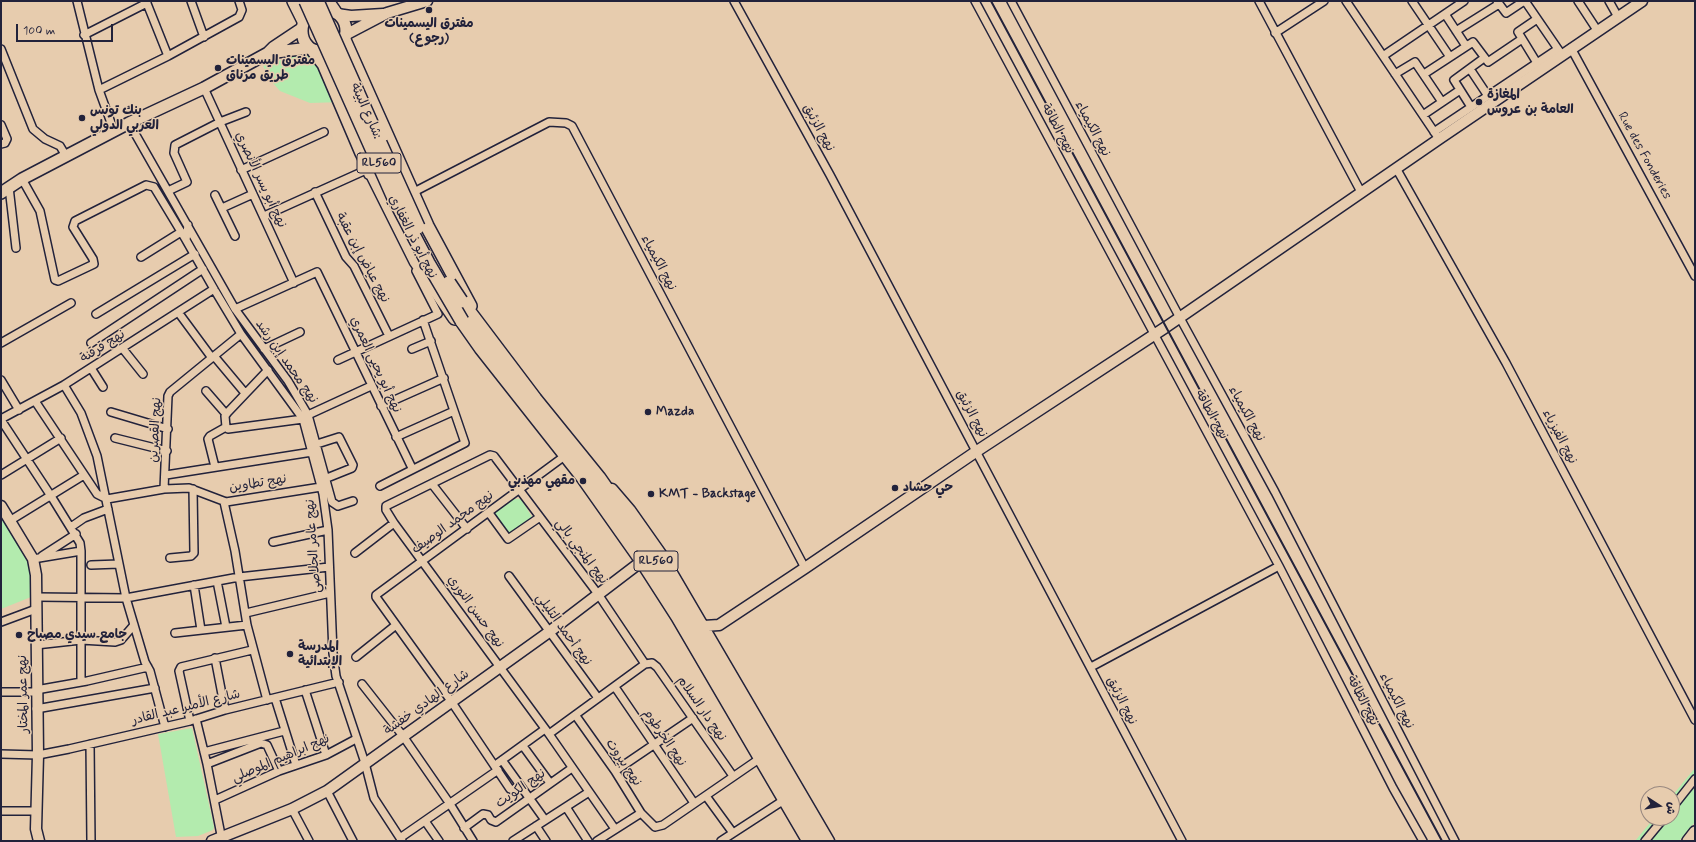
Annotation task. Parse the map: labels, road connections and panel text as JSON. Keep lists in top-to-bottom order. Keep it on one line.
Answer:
{"streets":{"highway":["شارع البيئة","RL560"],"street":["نهج الزئبق","نهج الطاقة","نهج الكيمياء","Rue des Fonderies","نهج أبو يسر الأنصري","نهج أبو ذر الغفاري","نهج عياض إبن عقبة","نهج قرقنة","نهج محمد إبن رشد","نهج أبو يحيى العمري","نهج القصرين","نهج الفيزياء","نهج تطاوين","نهج محمد الوصيف","نهج عامر الجلاصي","نهج المنجي بالي","نهج حسن النوري","نهج أحمد التليلي","نهج عمر المختار","شارع الهادي خفشة","شارع الأمير عبد القادر","نهج دار السلام","نهج الخرطوم","نهج ابراهيم الموصلي","نهج بيروت","نهج الكويت"]},"crossings":[["شارع البيئة","RL560"],["RL560","نهج محمد الوصيف"],["RL560","شارع الهادي خفشة"],["نهج أبو يسر الأنصري","نهج أبو يحيى العمري"],["نهج أبو ذر الغفاري","نهج عياض إبن عقبة"],["نهج قرقنة","نهج عامر الجلاصي"],["نهج محمد إبن رشد","نهج عامر الجلاصي"],["نهج القصرين","نهج تطاوين"],["نهج القصرين","نهج عامر الجلاصي"],["نهج تطاوين","نهج عامر الجلاصي"],["نهج محمد الوصيف","نهج المنجي بالي"],["نهج محمد الوصيف","نهج حسن النوري"],["نهج عامر الجلاصي","شارع الهادي خفشة"],["نهج عامر الجلاصي","شارع الأمير عبد القادر"],["نهج عامر الجلاصي","نهج ابراهيم الموصلي"],["نهج المنجي بالي","نهج حسن النوري"],["نهج المنجي بالي","شارع الهادي خفشة"],["نهج المنجي بالي","نهج دار السلام"],["نهج حسن النوري","شارع الهادي خفشة"],["نهج حسن النوري","نهج الكويت"],["نهج أحمد التليلي","شارع الهادي خفشة"],["نهج عمر المختار","شارع الأمير عبد القادر"],["نهج الخرطوم","نهج بيروت"]],"places":["مفترق اليسمينات (رجوع)","مفترق اليسمينات طريق مرناق","المغازة العامة بن عروس","بنك تونس العربي الدولي","Mazda","مقهي مهذبي","حي حشاد","KMT - Backstage","جامع سيدي مصباح","المدرسة الإبتدائية"],"scale_bar":"100 m","north":"right"}
